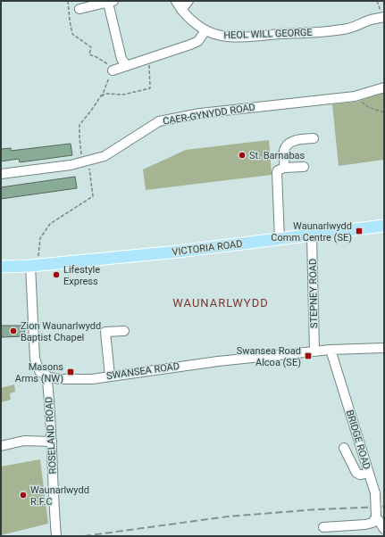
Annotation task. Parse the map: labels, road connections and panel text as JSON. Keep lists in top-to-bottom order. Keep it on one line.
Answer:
{"streets":{"main road":["VICTORIA ROAD"],"street":["HEOL WILL GEORGE","CAER-GYNYDD ROAD","STEPNEY ROAD","SWANSEA ROAD","ROSELAND ROAD","BRIDGE ROAD"]},"crossings":[["VICTORIA ROAD","STEPNEY ROAD"],["STEPNEY ROAD","SWANSEA ROAD"],["SWANSEA ROAD","ROSELAND ROAD"],["SWANSEA ROAD","BRIDGE ROAD"]],"districts":["WAUNARLWYDD"],"places":{"other":["St. Barnabas","Lifestyle Express","Zion Waunarlwydd Baptist Chapel","Waunarlwydd R.F.C"],"transit":["Waunarlwydd Comm Centre (SE)","Swansea Road Alcoa (SE)","Masons Arms (NW)"]}}
